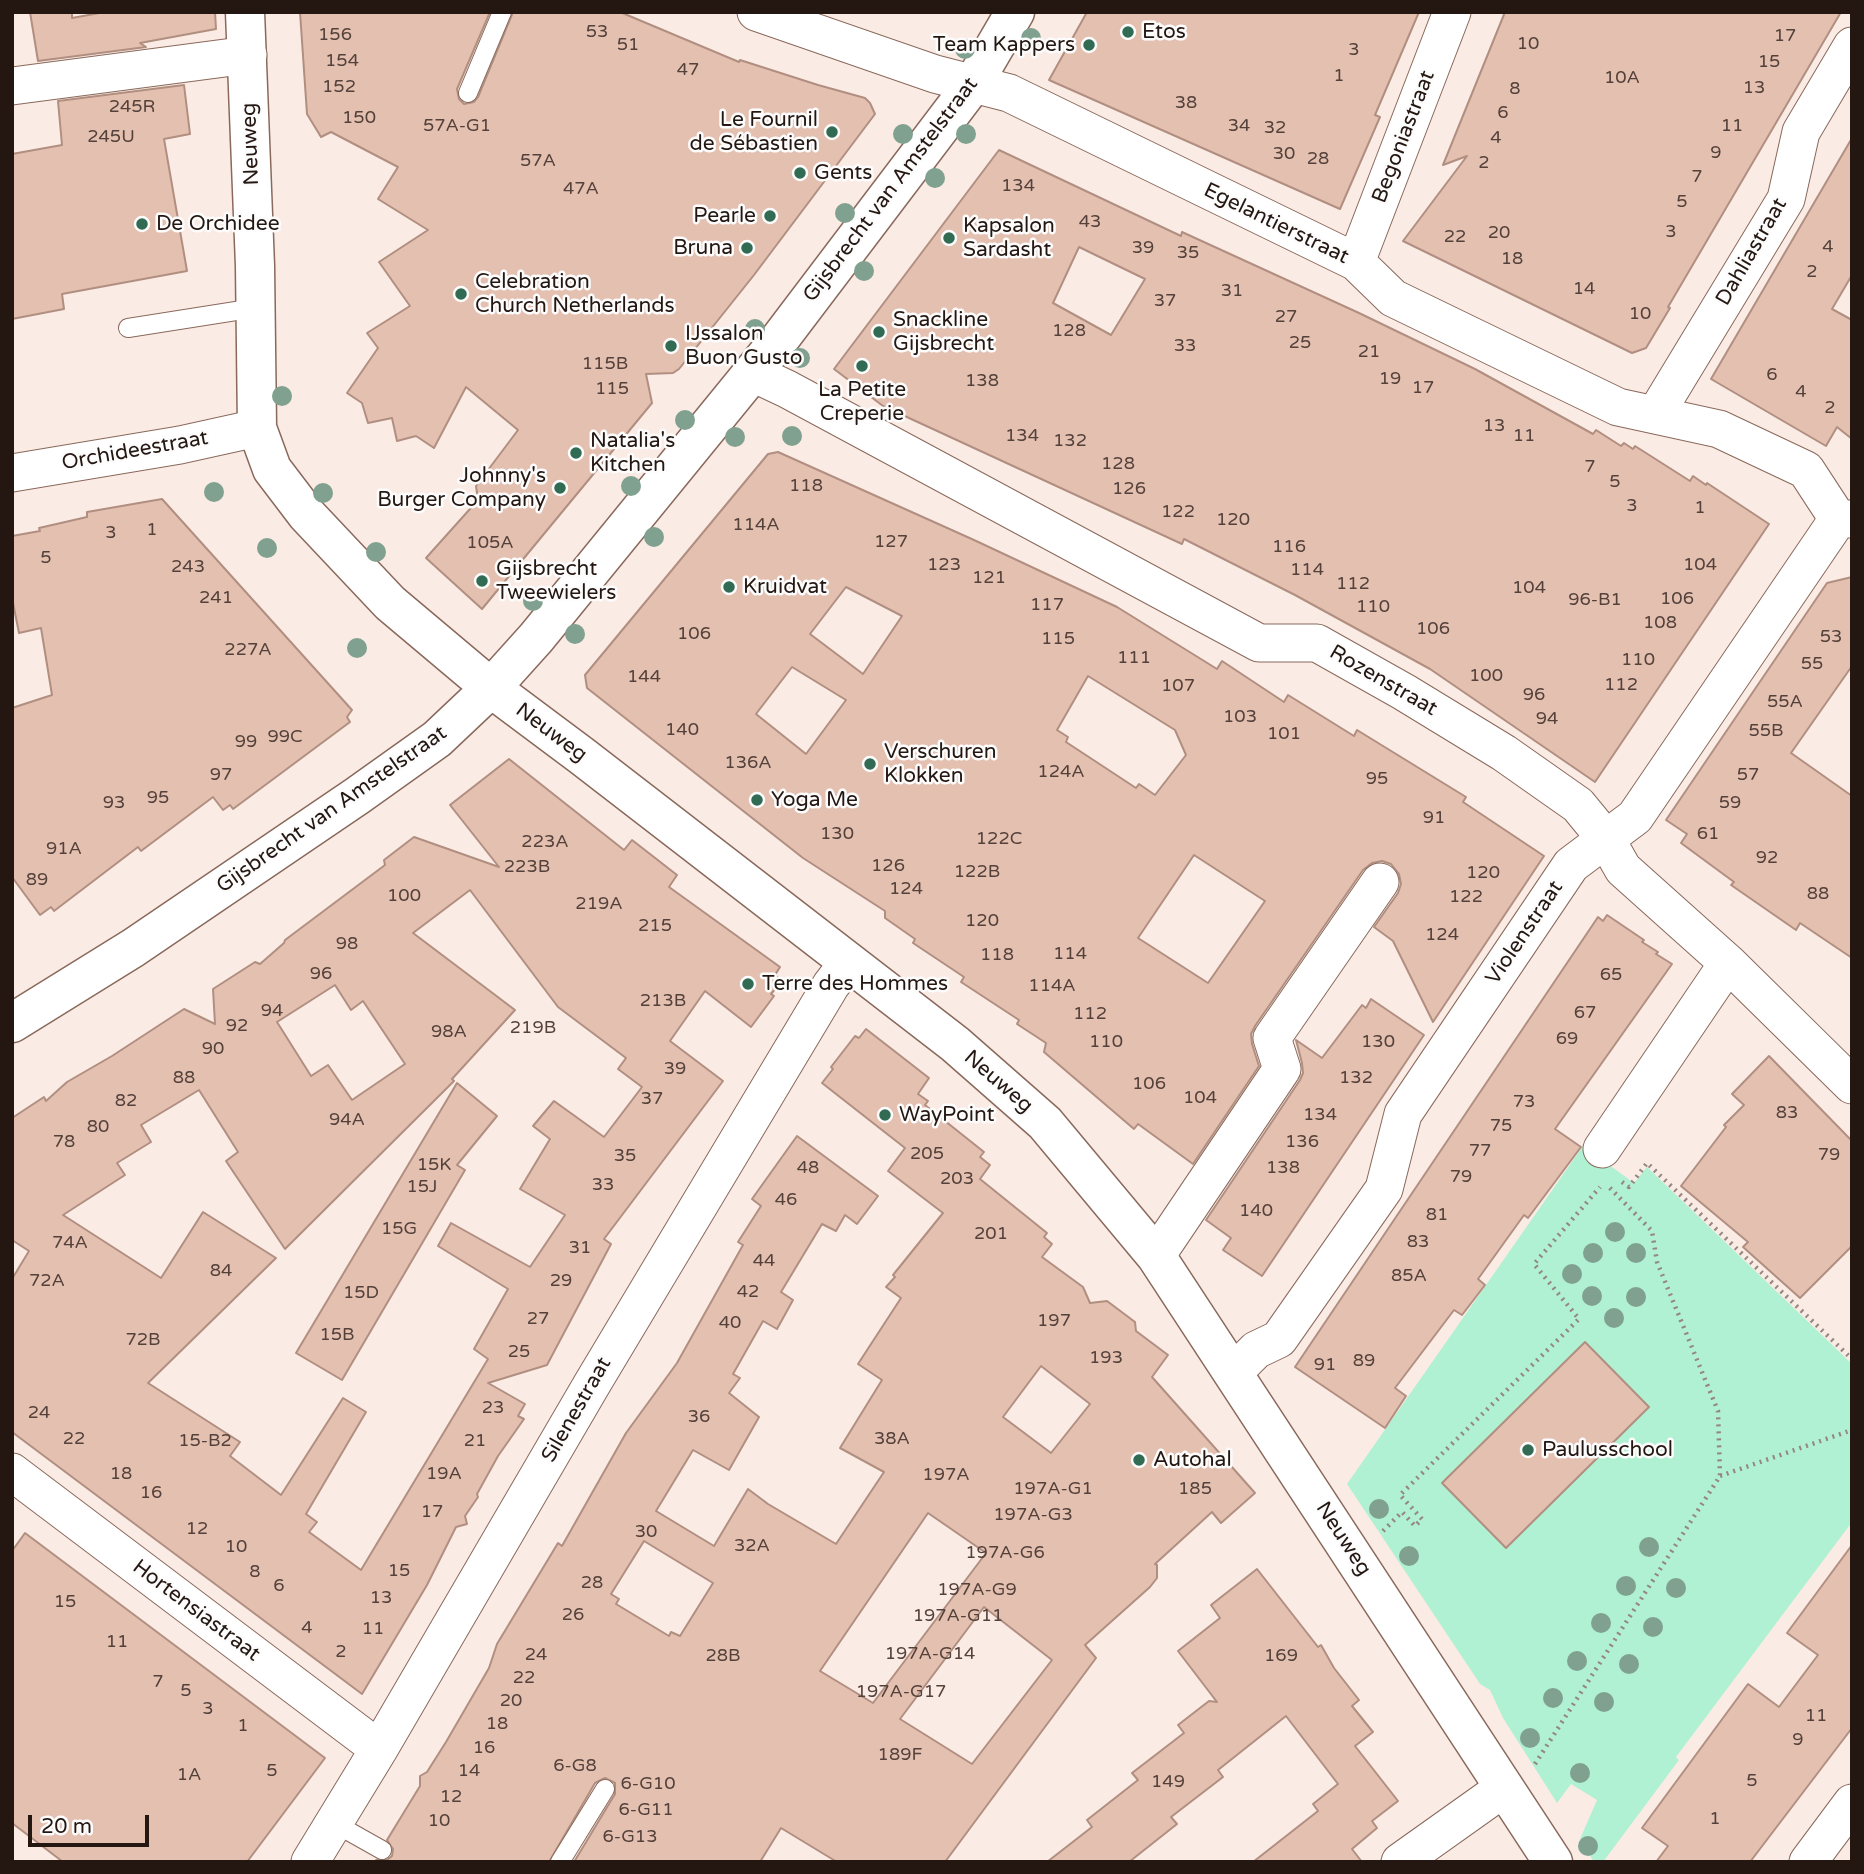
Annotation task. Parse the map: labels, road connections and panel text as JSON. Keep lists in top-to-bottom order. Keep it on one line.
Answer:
{"streets":{"street":["Begoniastraat","Neuweg","Gijsbrecht van Amstelstraat","Egelantierstraat","Dahliastraat","Orchideestraat","Rozenstraat","Violenstraat","Silenestraat","Hortensiastraat"]},"crossings":[["Begoniastraat","Egelantierstraat"],["Neuweg","Gijsbrecht van Amstelstraat"],["Neuweg","Orchideestraat"],["Neuweg","Violenstraat"],["Neuweg","Silenestraat"],["Gijsbrecht van Amstelstraat","Egelantierstraat"],["Gijsbrecht van Amstelstraat","Rozenstraat"],["Egelantierstraat","Dahliastraat"],["Egelantierstraat","Violenstraat"],["Rozenstraat","Violenstraat"],["Silenestraat","Hortensiastraat"]],"places":["Etos","Team Kappers","Le Fournil de Sébastien","Gents","Pearle","De Orchidee","Kapsalon Sardasht","Bruna","Celebration Church Netherlands","Snackline Gijsbrecht","IJssalon Buon Gusto","La Petite Creperie","Natalia's Kitchen","Johnny's Burger Company","Gijsbrecht Tweewielers","Kruidvat","Verschuren Klokken","Yoga Me","Terre des Hommes","WayPoint","Paulusschool","Autohal"],"house_numbers":["53","156","17","10","51","3","154","15","47","1","10A","152","13","8","38","245R","6","150","57A-G1","34","11","32","245U","4","9","30","28","57A","2","7","134","47A","5","43","3","20","22","4","39","35","18","2","14","31","37","10","27","128","25","33","21","115B","6","19","138","17","115","4","2","13","134","11","132","128","7","5","118","126","3","1","122","120","114A","1","3","127","105A","116","5","123","104","243","114","121","112","104","241","106","96-B1","117","110","108","106","106","53","115","227A","111","110","55","100","144","112","107","96","55A","103","94","140","55B","101","99C","99","136A","124A","97","57","95","95","93","59","91","130","61","122C","223A","91A","92","126","223B","122B","120","89","124","88","100","122","219A","120","215","124","98","114","118","96","65","114A","213B","94","67","112","92","219B","98A","69","110","130","90","39","88","132","106","104","37","82","73","83","134","94A","75","80","78","136","77","205","79","35","15K","48","138","79","203","33","15J","46","140","81","15G","201","83","74A","31","44","84","85A","72A","29","42","15D","27","197","40","15B","72B","25","193","89","91","23","24","36","22","38A","15-B2","21","18","19A","197A","197A-G1","185","16","17","197A-G3","12","30","32A","10","197A-G6","15","8","28","6","197A-G9","13","15","26","197A-G11","4","11","11","2","197A-G14","24","28B","169","22","7","5","197A-G17","20","3","11","18","1","9","16","189F","6-G8","5","14","1A","5","149","6-G10","12","6-G11","1","10","6-G13"],"scale_bar":"20 m"}
